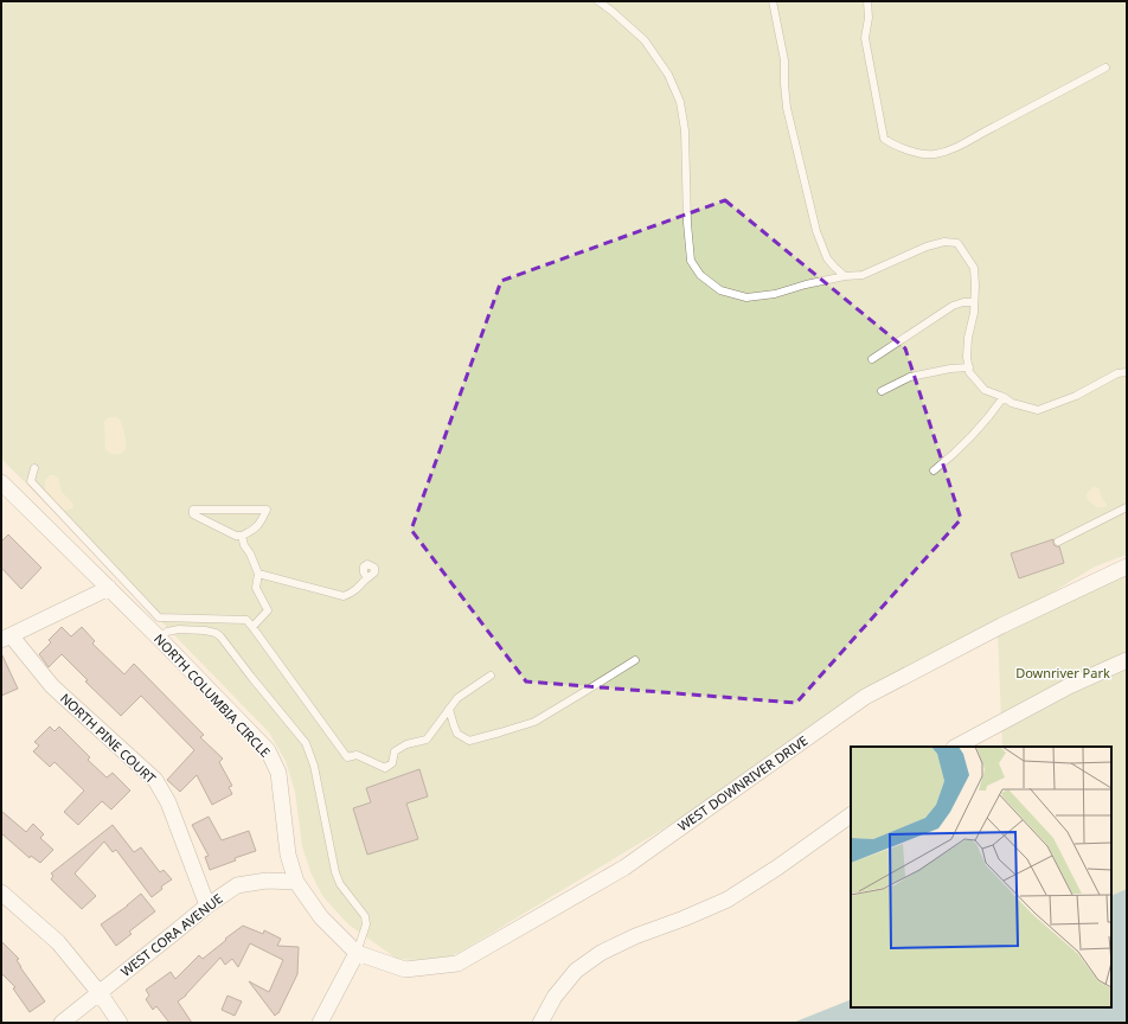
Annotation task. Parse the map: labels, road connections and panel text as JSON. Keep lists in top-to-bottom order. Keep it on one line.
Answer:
{"streets":{"street":["NORTH COLUMBIA CIRCLE","NORTH PINE COURT","WEST DOWNRIVER DRIVE","WEST CORA AVENUE"]},"crossings":[["NORTH COLUMBIA CIRCLE","WEST DOWNRIVER DRIVE"],["NORTH COLUMBIA CIRCLE","WEST CORA AVENUE"],["NORTH PINE COURT","WEST CORA AVENUE"]],"parks":["Downriver Park"]}
